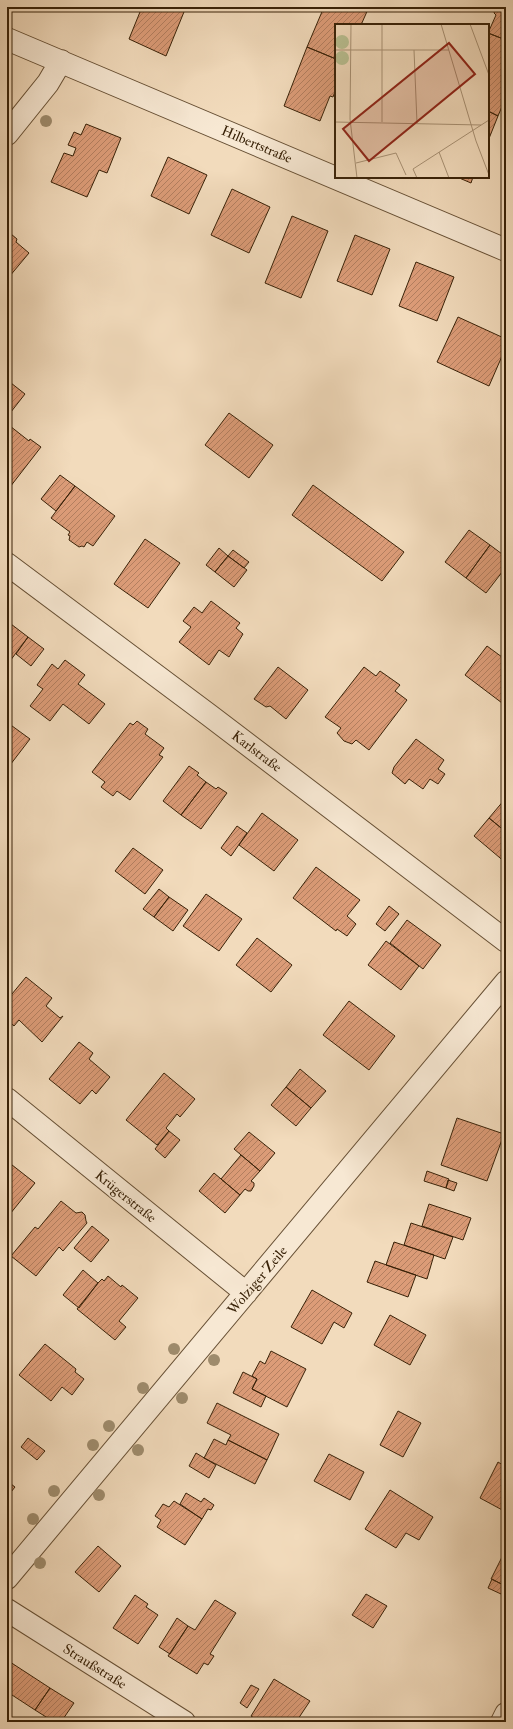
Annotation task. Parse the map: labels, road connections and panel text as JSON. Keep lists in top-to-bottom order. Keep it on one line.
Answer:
{"streets":{"street":["Hilbertstraße","Karlstraße","Krügerstraße","Wolziger Zeile","Straußstraße"]},"crossings":[["Krügerstraße","Wolziger Zeile"]]}
